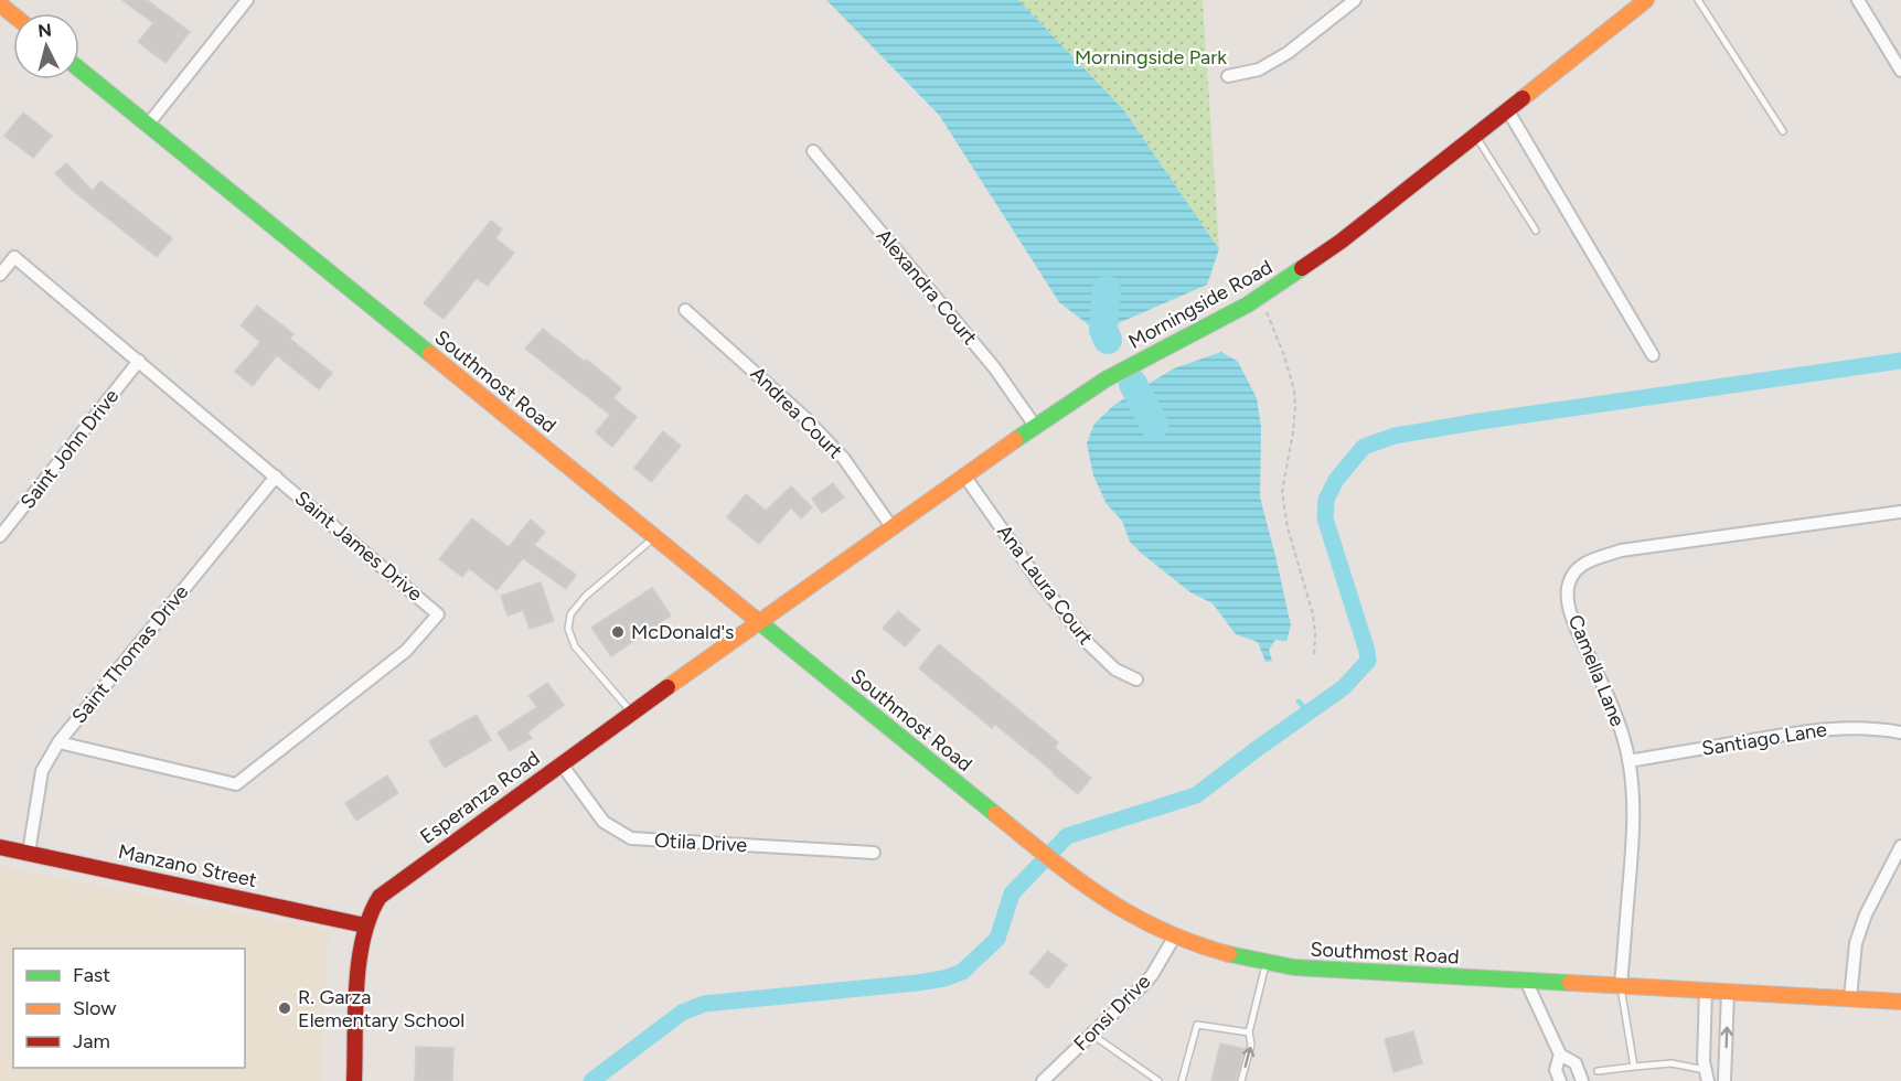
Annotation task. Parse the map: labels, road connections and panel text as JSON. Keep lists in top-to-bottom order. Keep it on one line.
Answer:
{"streets":{"main road":["Morningside Road","Southmost Road","Esperanza Road","Manzano Street"],"street":["Alexandra Court","Andrea Court","Saint John Drive","Saint James Drive","Ana Laura Court","Saint Thomas Drive","Camella Lane","Santiago Lane","Otila Drive","Fonsi Drive"]},"crossings":[["Alexandra Court","Morningside Road"],["Morningside Road","Southmost Road"],["Morningside Road","Andrea Court"],["Morningside Road","Ana Laura Court"],["Morningside Road","Esperanza Road"],["Southmost Road","Camella Lane"],["Southmost Road","Esperanza Road"],["Southmost Road","Fonsi Drive"],["Saint John Drive","Saint James Drive"],["Saint James Drive","Saint Thomas Drive"],["Saint Thomas Drive","Manzano Street"],["Camella Lane","Santiago Lane"],["Esperanza Road","Otila Drive"],["Esperanza Road","Manzano Street"]],"parks":["Morningside Park"],"places":["McDonald's","R. Garza Elementary School"],"legend":["Fast","Slow","Jam"],"north":"top"}
